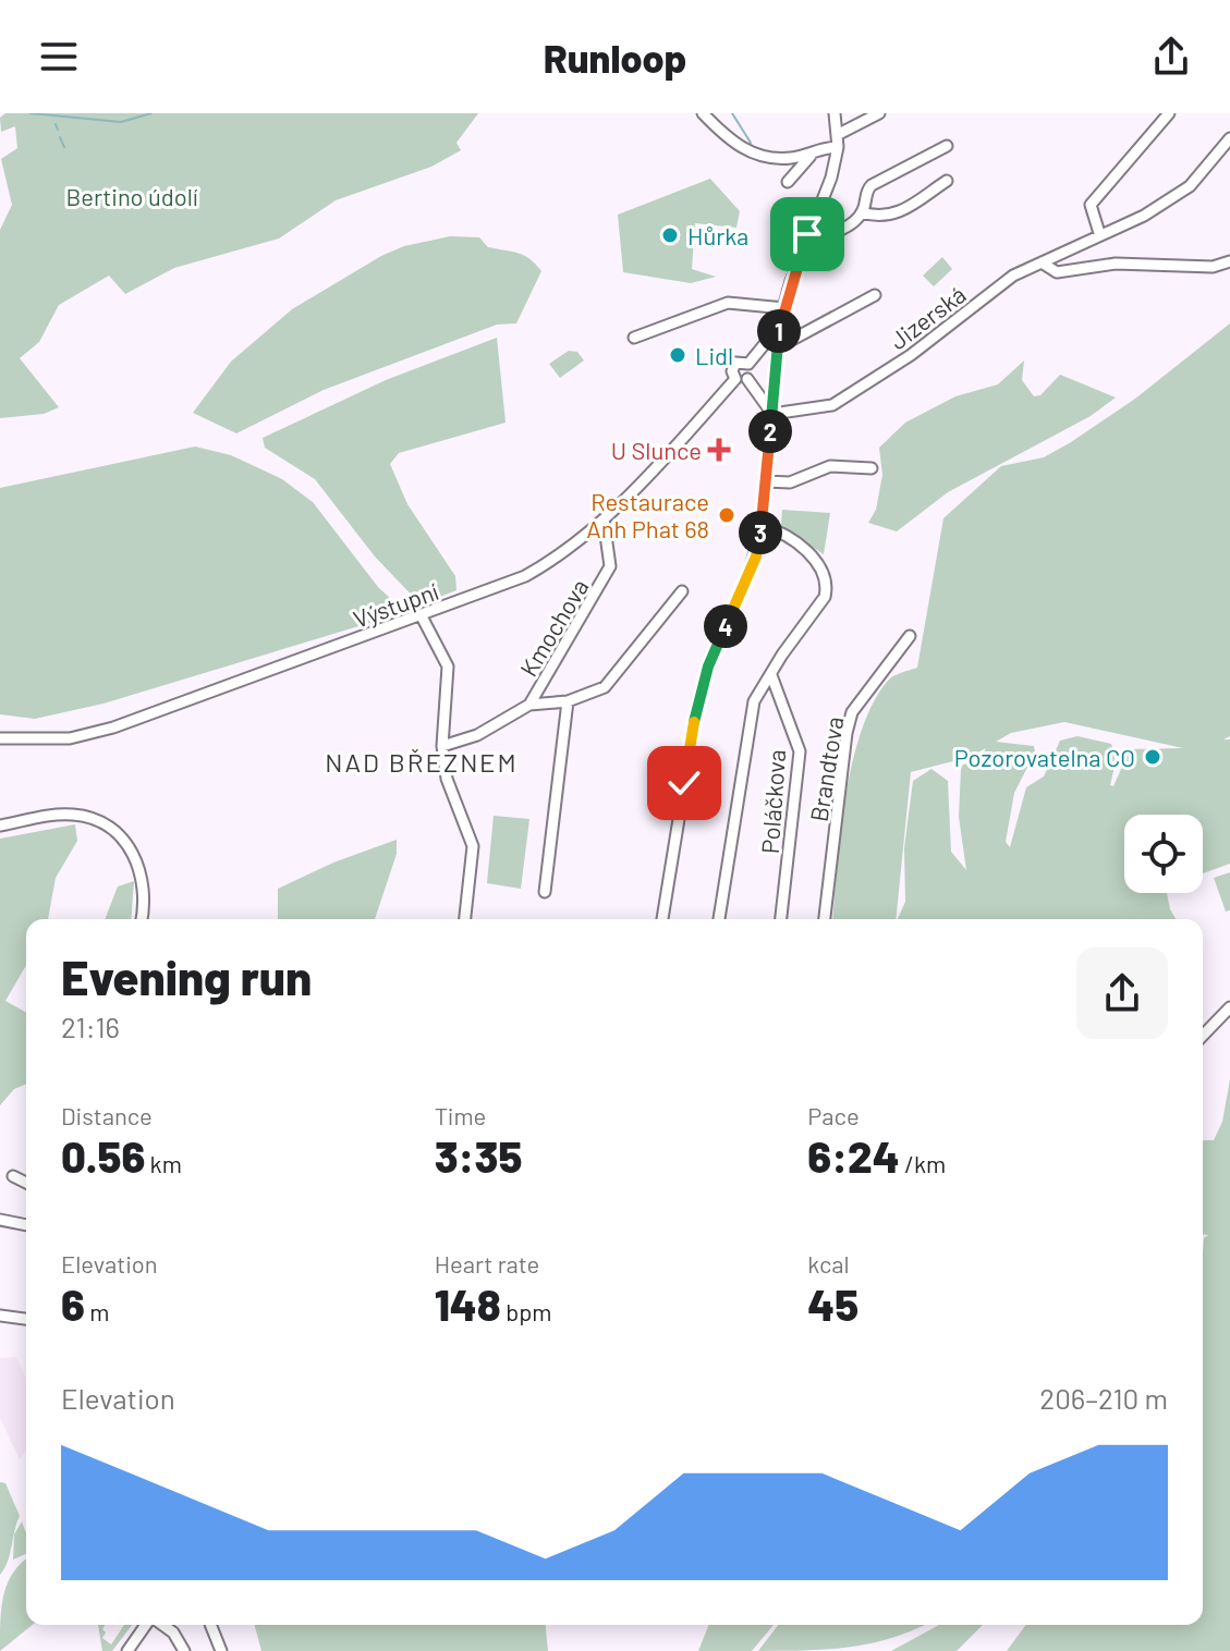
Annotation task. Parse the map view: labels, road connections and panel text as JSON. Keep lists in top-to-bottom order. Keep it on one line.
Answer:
{"streets":{"street":["Jizerská","Výstupní","Kmochova","Brandtova","Poláčkova"]},"crossings":[["Výstupní","Kmochova"]],"districts":["NAD BŘEZNEM"],"parks":["Bertino údolí"],"places":{"other":["Hůrka","Lidl","Restaurace Anh Phat 68","Pozorovatelna CO"],"health":["U Slunce"]},"page":{"header":"Runloop","pins":["1","2","3","4"],"heading":["Evening run","21:16"],"stats":[["Distance","0.56 km"],["Time","3:35"],["Pace","6:24 /km"],["Elevation","6 m"],["Heart rate","148 bpm"],["kcal","45"]],"chart":["Elevation","206–210 m"]}}
